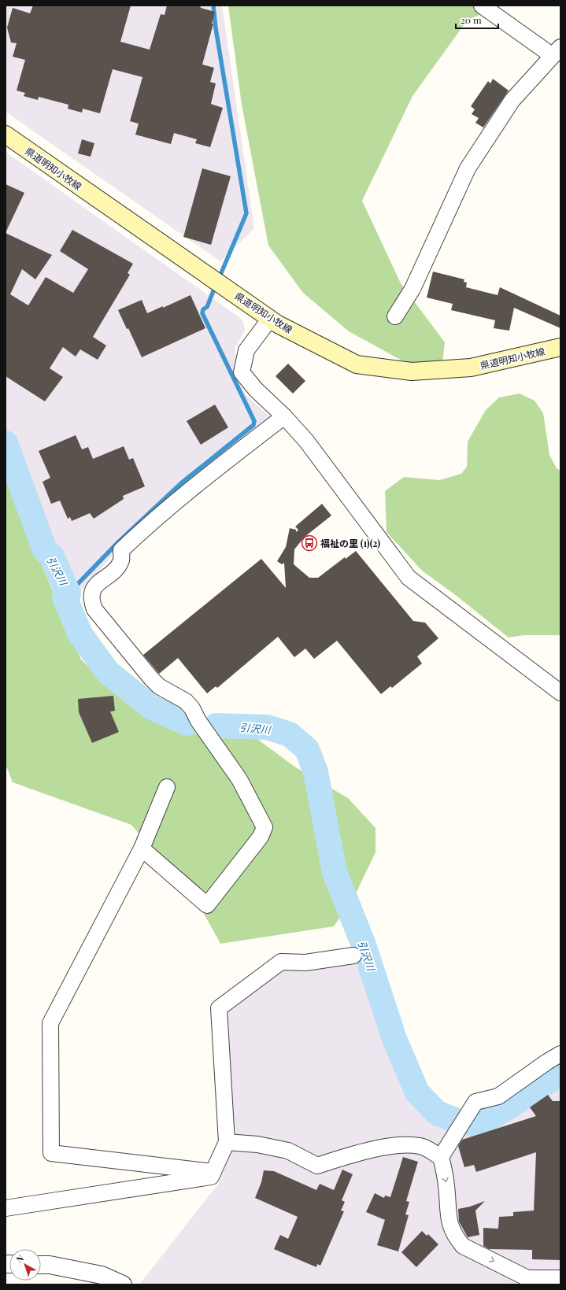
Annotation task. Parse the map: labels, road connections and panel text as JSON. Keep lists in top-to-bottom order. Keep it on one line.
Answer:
{"streets":{"main road":["県道明知小牧線"]},"water":["引沢川"],"places":{"bus stop":["福祉の里 (1)(2)"]},"scale_bar":"20 m","north":"top left"}
